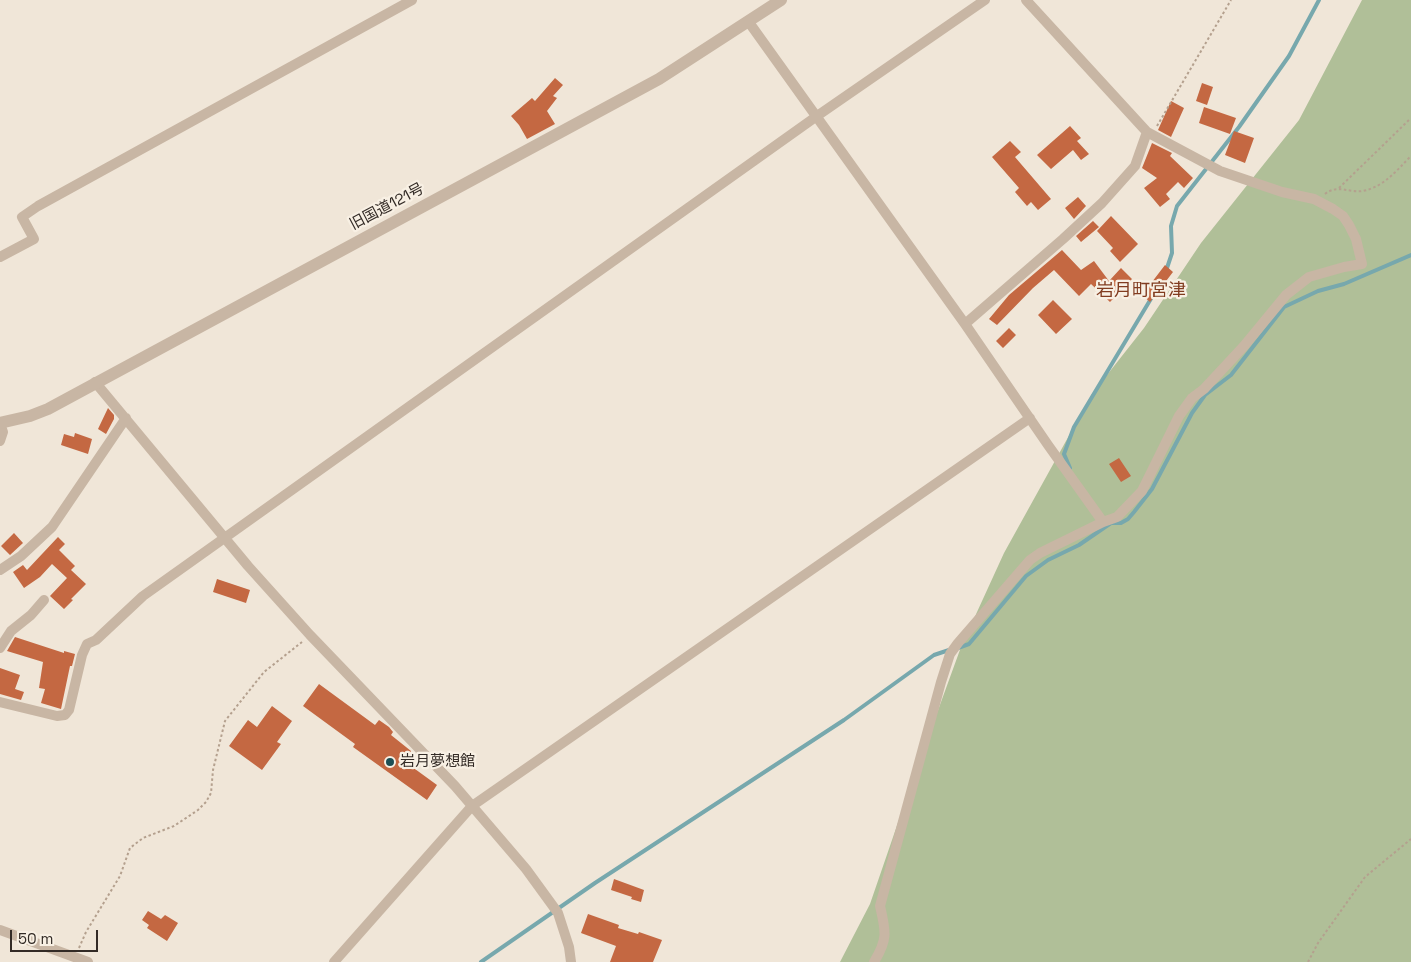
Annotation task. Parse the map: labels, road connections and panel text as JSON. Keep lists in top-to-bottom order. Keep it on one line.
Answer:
{"streets":{"street":["旧国道121号"]},"districts":["岩月町宮津"],"places":["岩月夢想館"],"scale_bar":"50 m"}
